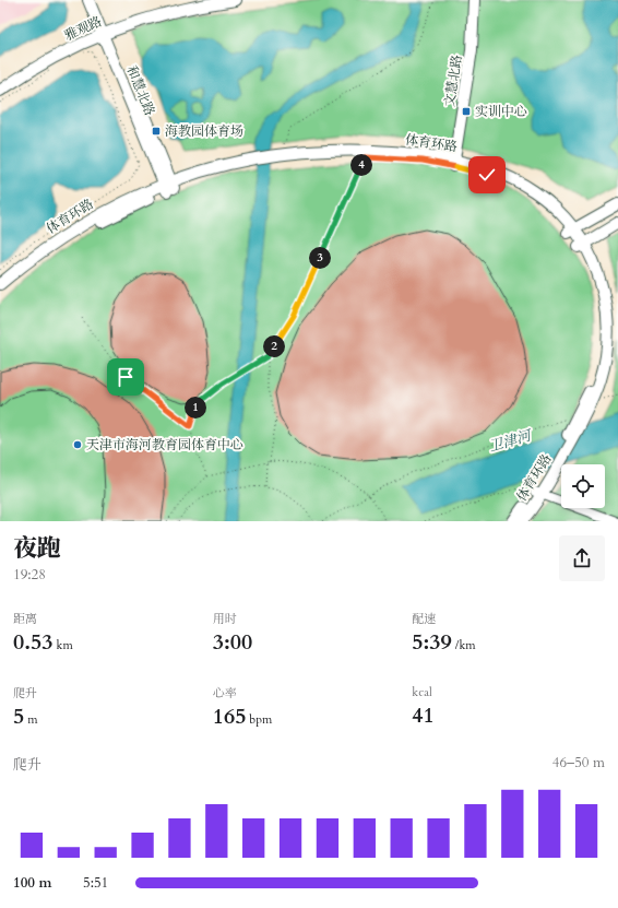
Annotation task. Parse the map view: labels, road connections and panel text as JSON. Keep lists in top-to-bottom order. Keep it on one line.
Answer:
{"streets":{"main road":["雅观路","文慧北路","和慧北路","体育环路"]},"crossings":[["雅观路","和慧北路"],["文慧北路","体育环路"],["和慧北路","体育环路"]],"water":["卫津河"],"places":{"transit":["实训中心","海教园体育场"],"other":["天津市海河教育园体育中心"]},"page":{"pins":["4","3","2","1"],"heading":["夜跑","19:28"],"stats":[["距离","0.53 km"],["用时","3:00"],["配速","5:39 /km"],["爬升","5 m"],["心率","165 bpm"],["kcal","41"]],"chart":["爬升","46–50 m"],"list":[{"name":"100 m","note":"5:51"}]}}
